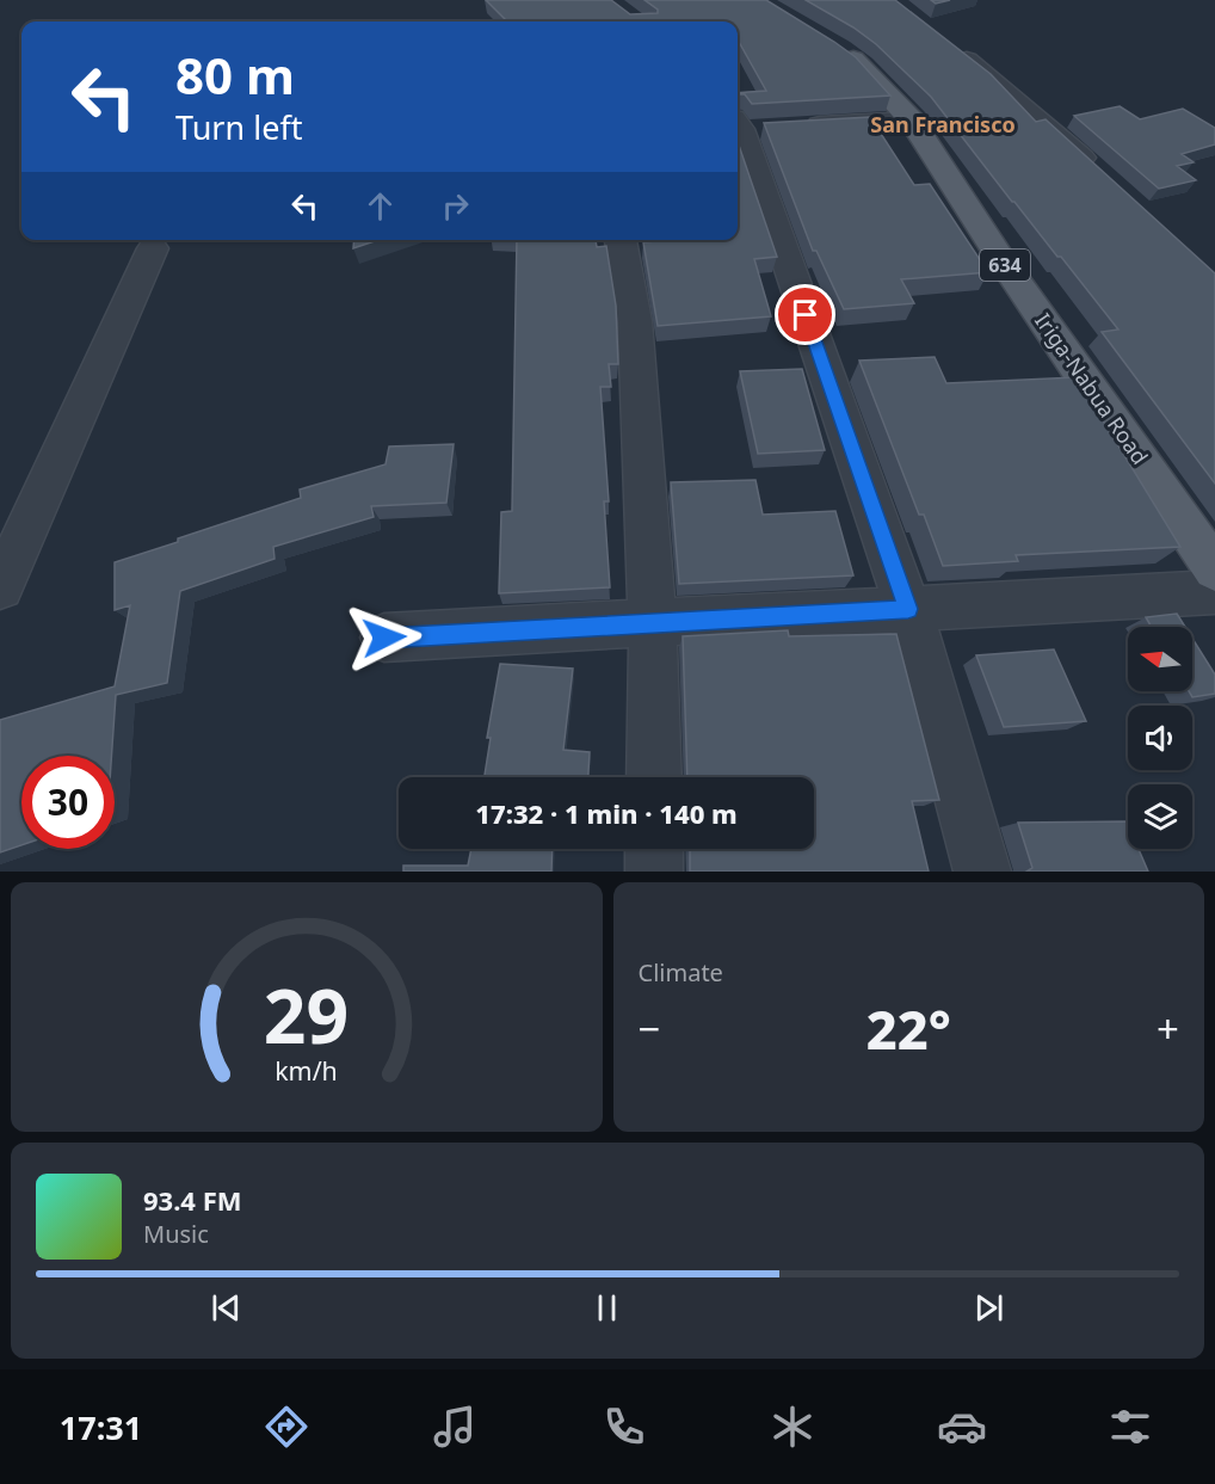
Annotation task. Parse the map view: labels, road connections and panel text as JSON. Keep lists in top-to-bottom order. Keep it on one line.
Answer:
{"streets":{"main road":["634","Iriga-Nabua Road"]},"districts":["San Francisco"],"north":"left","page":{"turn":["80 m","Turn left"],"limit":"30","trip":"17:32 · 1 min · 140 m","tile":"Climate","heat":["−","22°","+"],"song":["93.4 FM","Music"],"tabs":"17:31","gauge":["29","km/h"]}}
